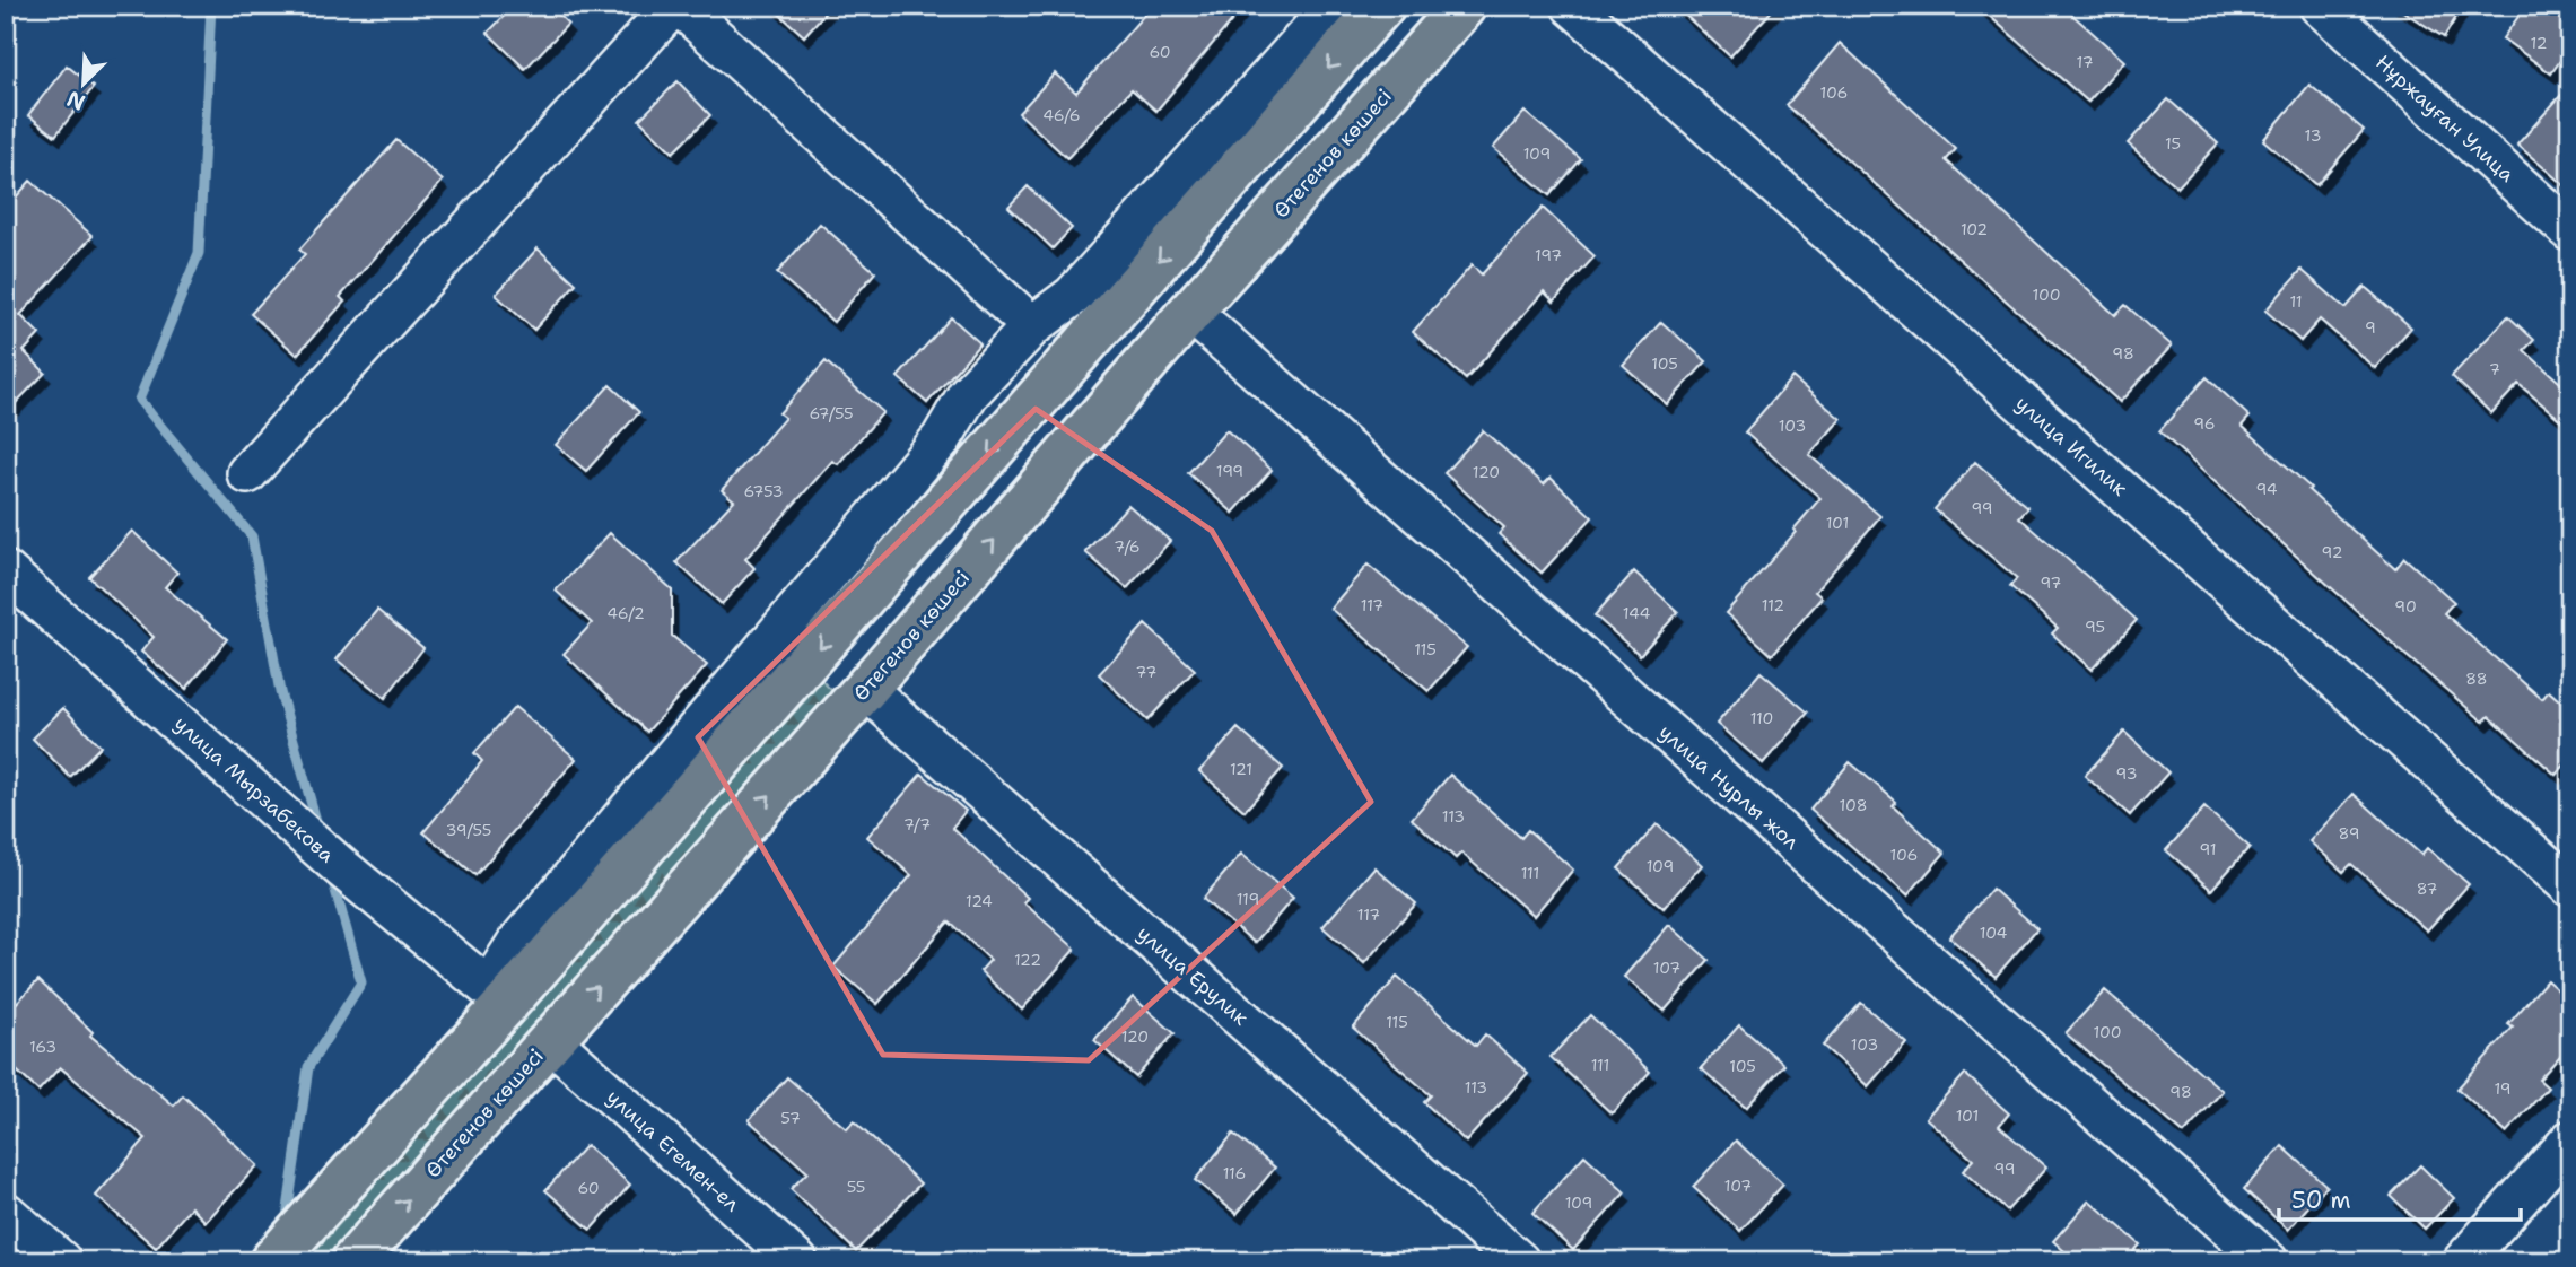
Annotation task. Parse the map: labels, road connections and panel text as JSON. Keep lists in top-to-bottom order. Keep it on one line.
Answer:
{"streets":{"main road":["Өтегенов көшесі"],"street":["Нұржауған Улица","улица Игилик","улица Нурлы жол","улица Мырзабекова","улица Ерулик","улица Егемен-ел"]},"crossings":[["Өтегенов көшесі","улица Нурлы жол"],["Өтегенов көшесі","улица Ерулик"],["Өтегенов көшесі","улица Егемен-ел"]],"house_numbers":["12","60","17","106","46/6","13","15","109","102","197","100","11","9","98","105","7","67/55","96","103","199","120","94","6753","99","101","7/6","92","97","117","112","90","46/2","144","95","115","77","88","110","121","93","108","113","7/7","39/55","89","91","106","109","111","87","119","124","117","104","122","107","115","100","120","103","163","111","105","113","19","98","101","57","99","116","107","55","60","109"],"scale_bar":"50 m","north":"bottom left"}
